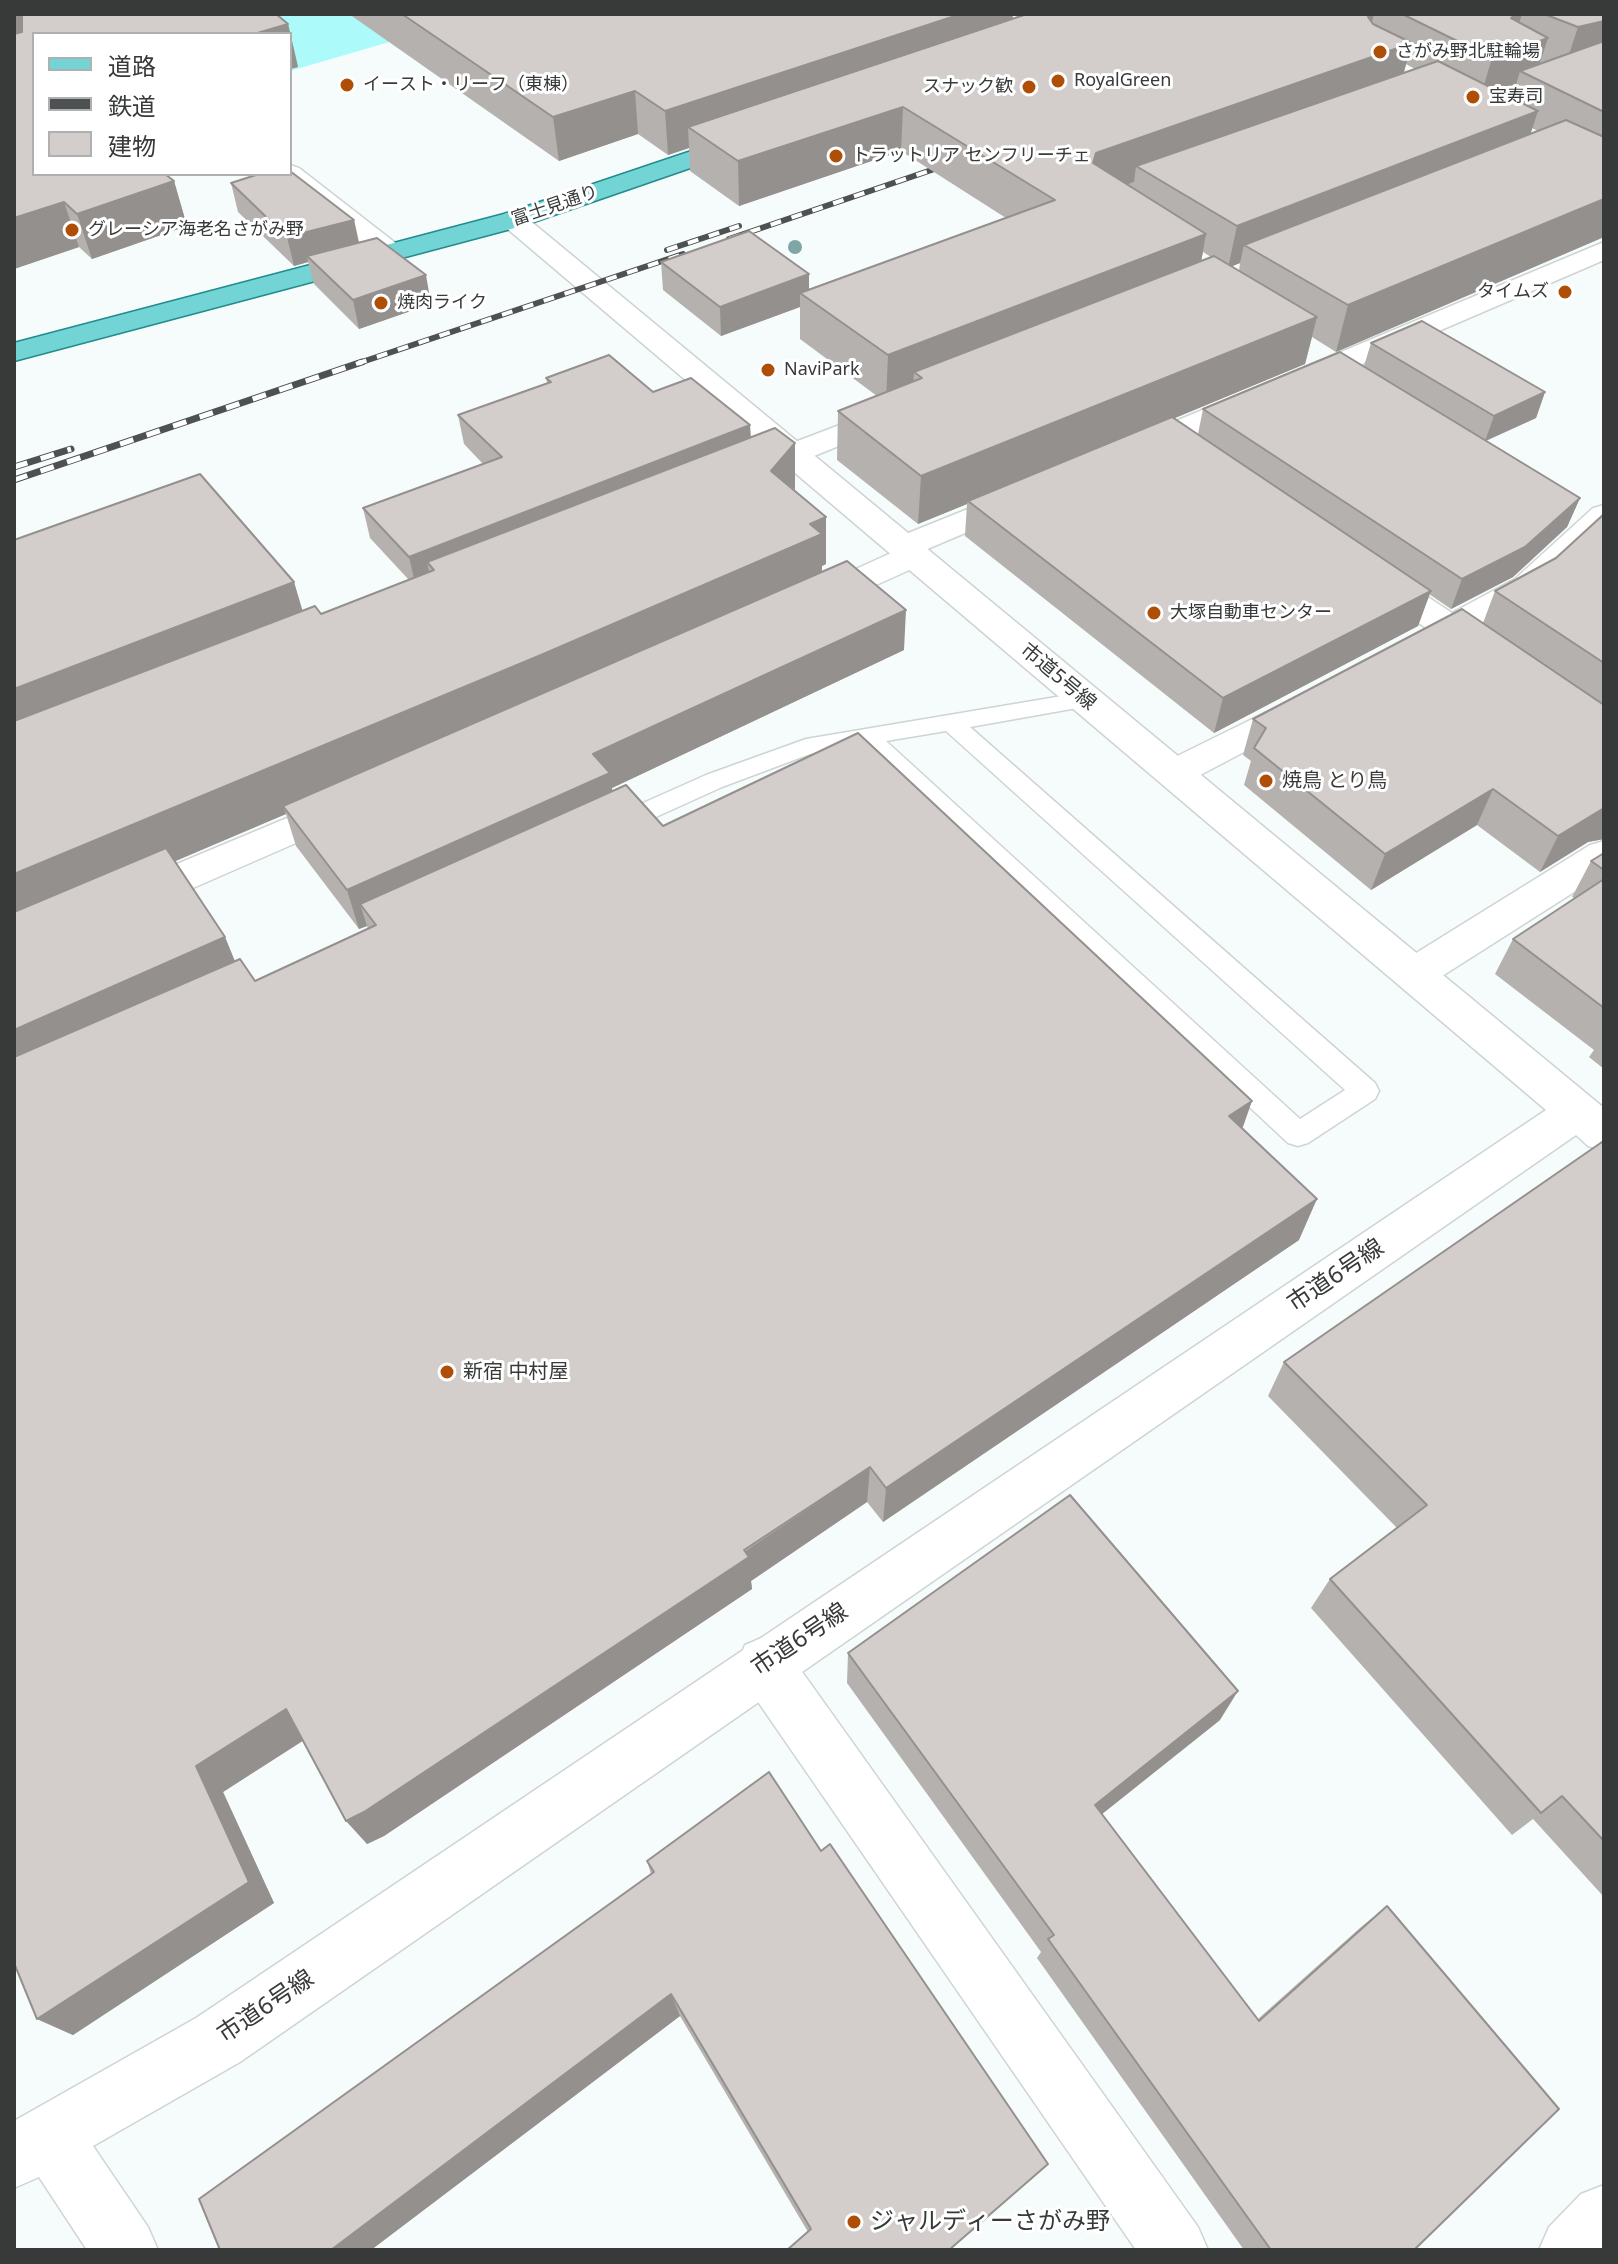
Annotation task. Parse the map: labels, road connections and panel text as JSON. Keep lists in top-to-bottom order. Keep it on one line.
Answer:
{"streets":{"main road":["富士見通り"],"street":["市道5号線","市道6号線"]},"crossings":[["富士見通り","市道5号線"],["市道5号線","市道6号線"]],"places":["さがみ野北駐輪場","RoyalGreen","イースト・リーフ（東棟）","スナック歓","宝寿司","トラットリア センフリーチェ","グレーシア海老名さがみ野","タイムズ","焼肉ライク","NaviPark","大塚自動車センター","焼鳥 とり鳥","新宿 中村屋","ジャルディーさがみ野"],"legend":["道路","鉄道","建物"]}
